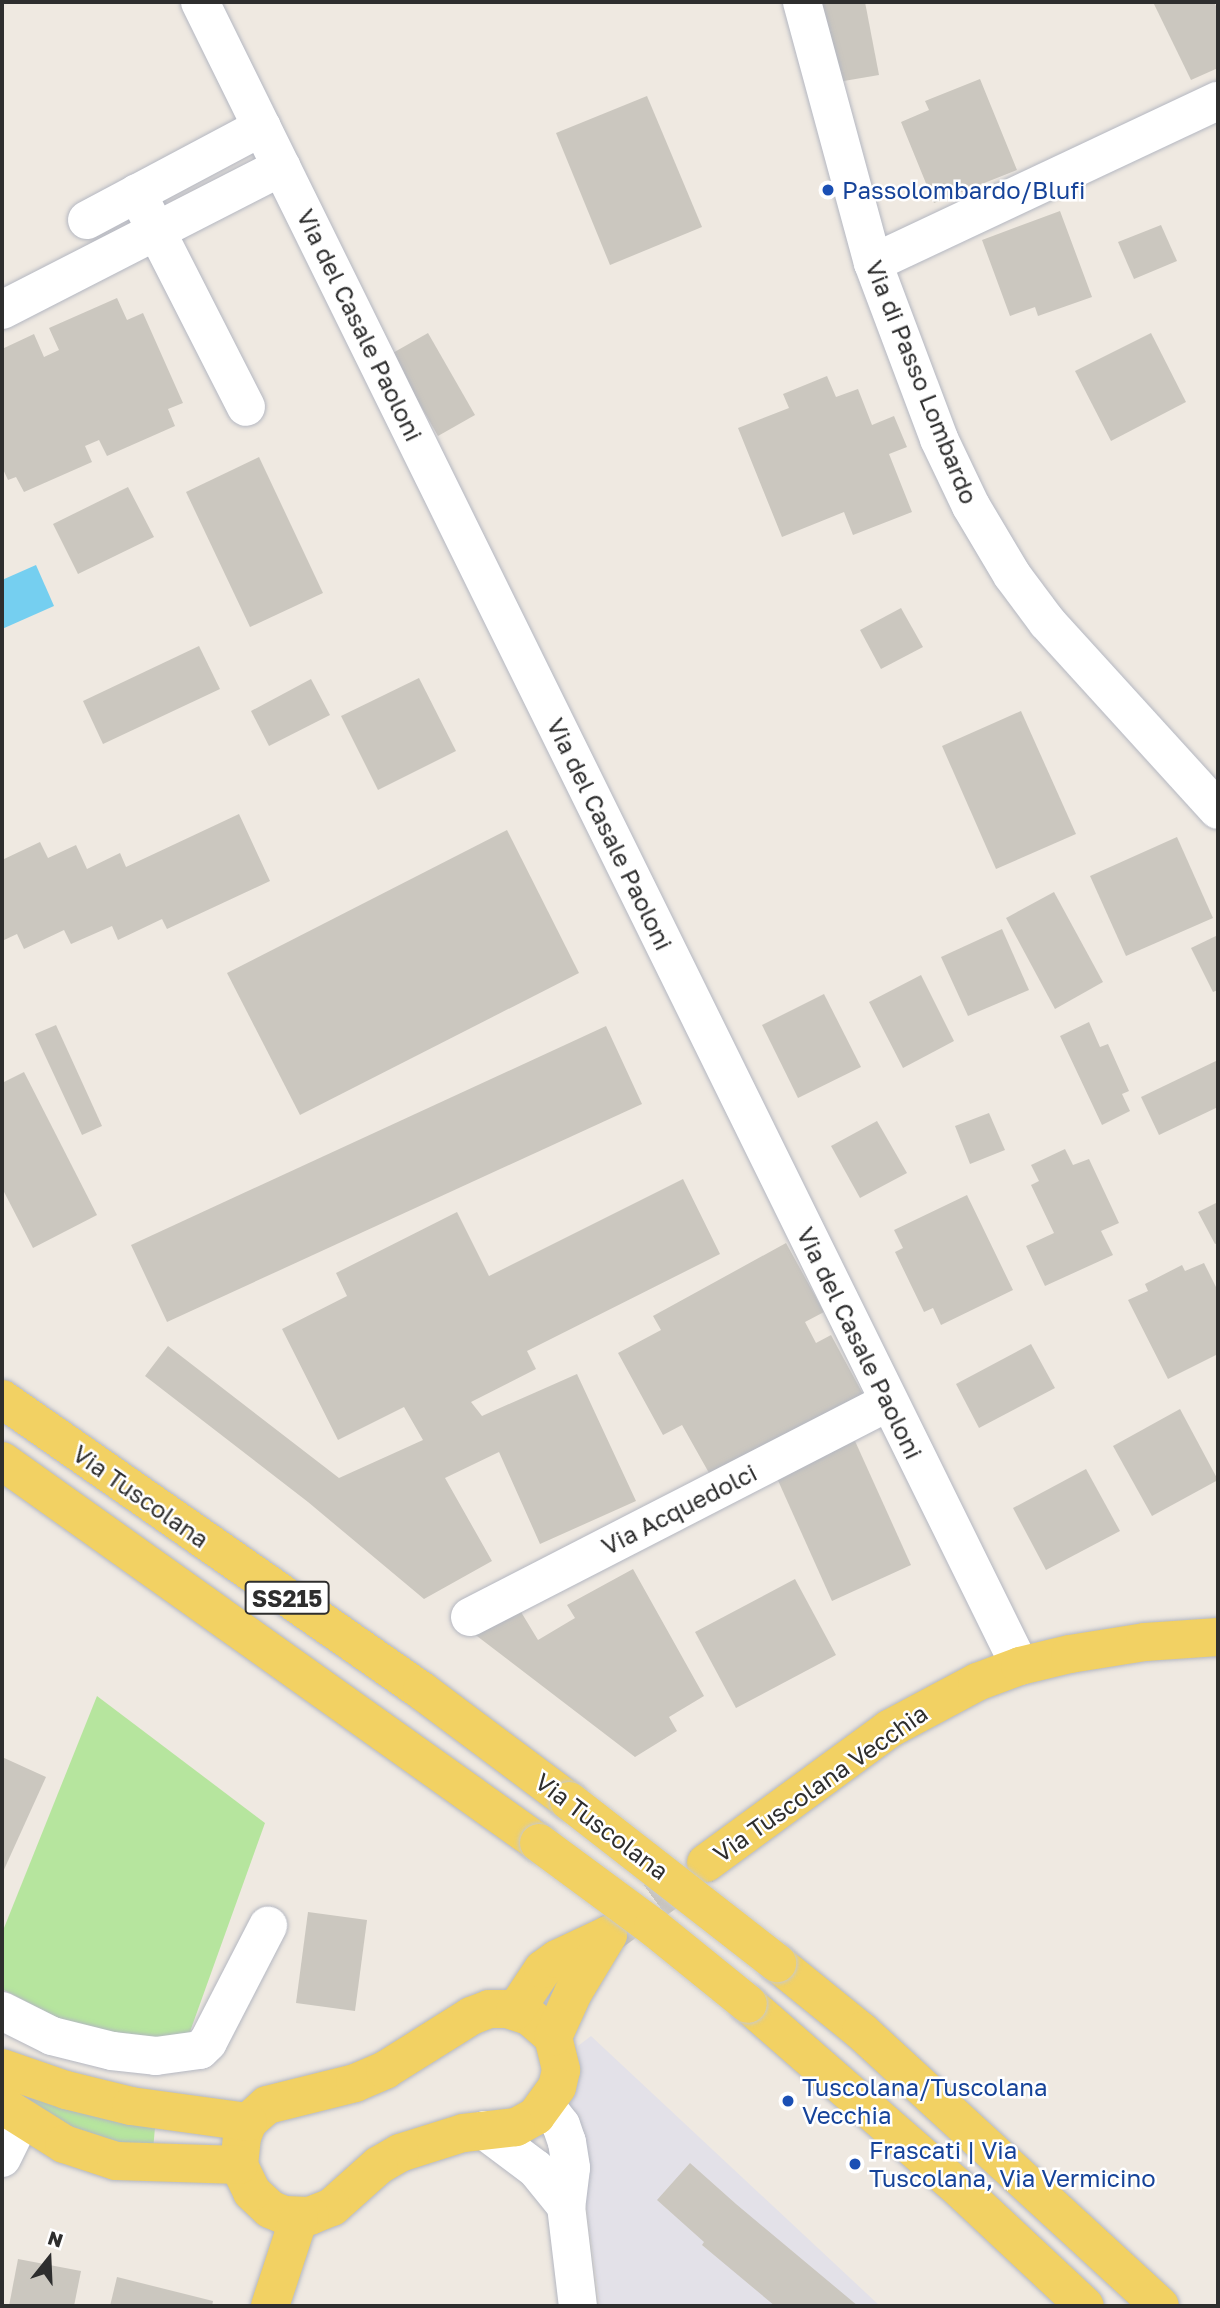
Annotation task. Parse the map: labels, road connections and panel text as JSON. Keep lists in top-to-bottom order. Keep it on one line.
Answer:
{"streets":{"main road":["Via Tuscolana","SS215","Via Tuscolana Vecchia"],"street":["Via del Casale Paoloni","Via di Passo Lombardo","Via Acquedolci"]},"crossings":[["Via del Casale Paoloni","Via Acquedolci"],["Via del Casale Paoloni","Via Tuscolana Vecchia"]],"places":["Passolombardo/Blufi","Tuscolana/Tuscolana Vecchia","Frascati | Via Tuscolana, Via Vermicino"],"north":"top"}
